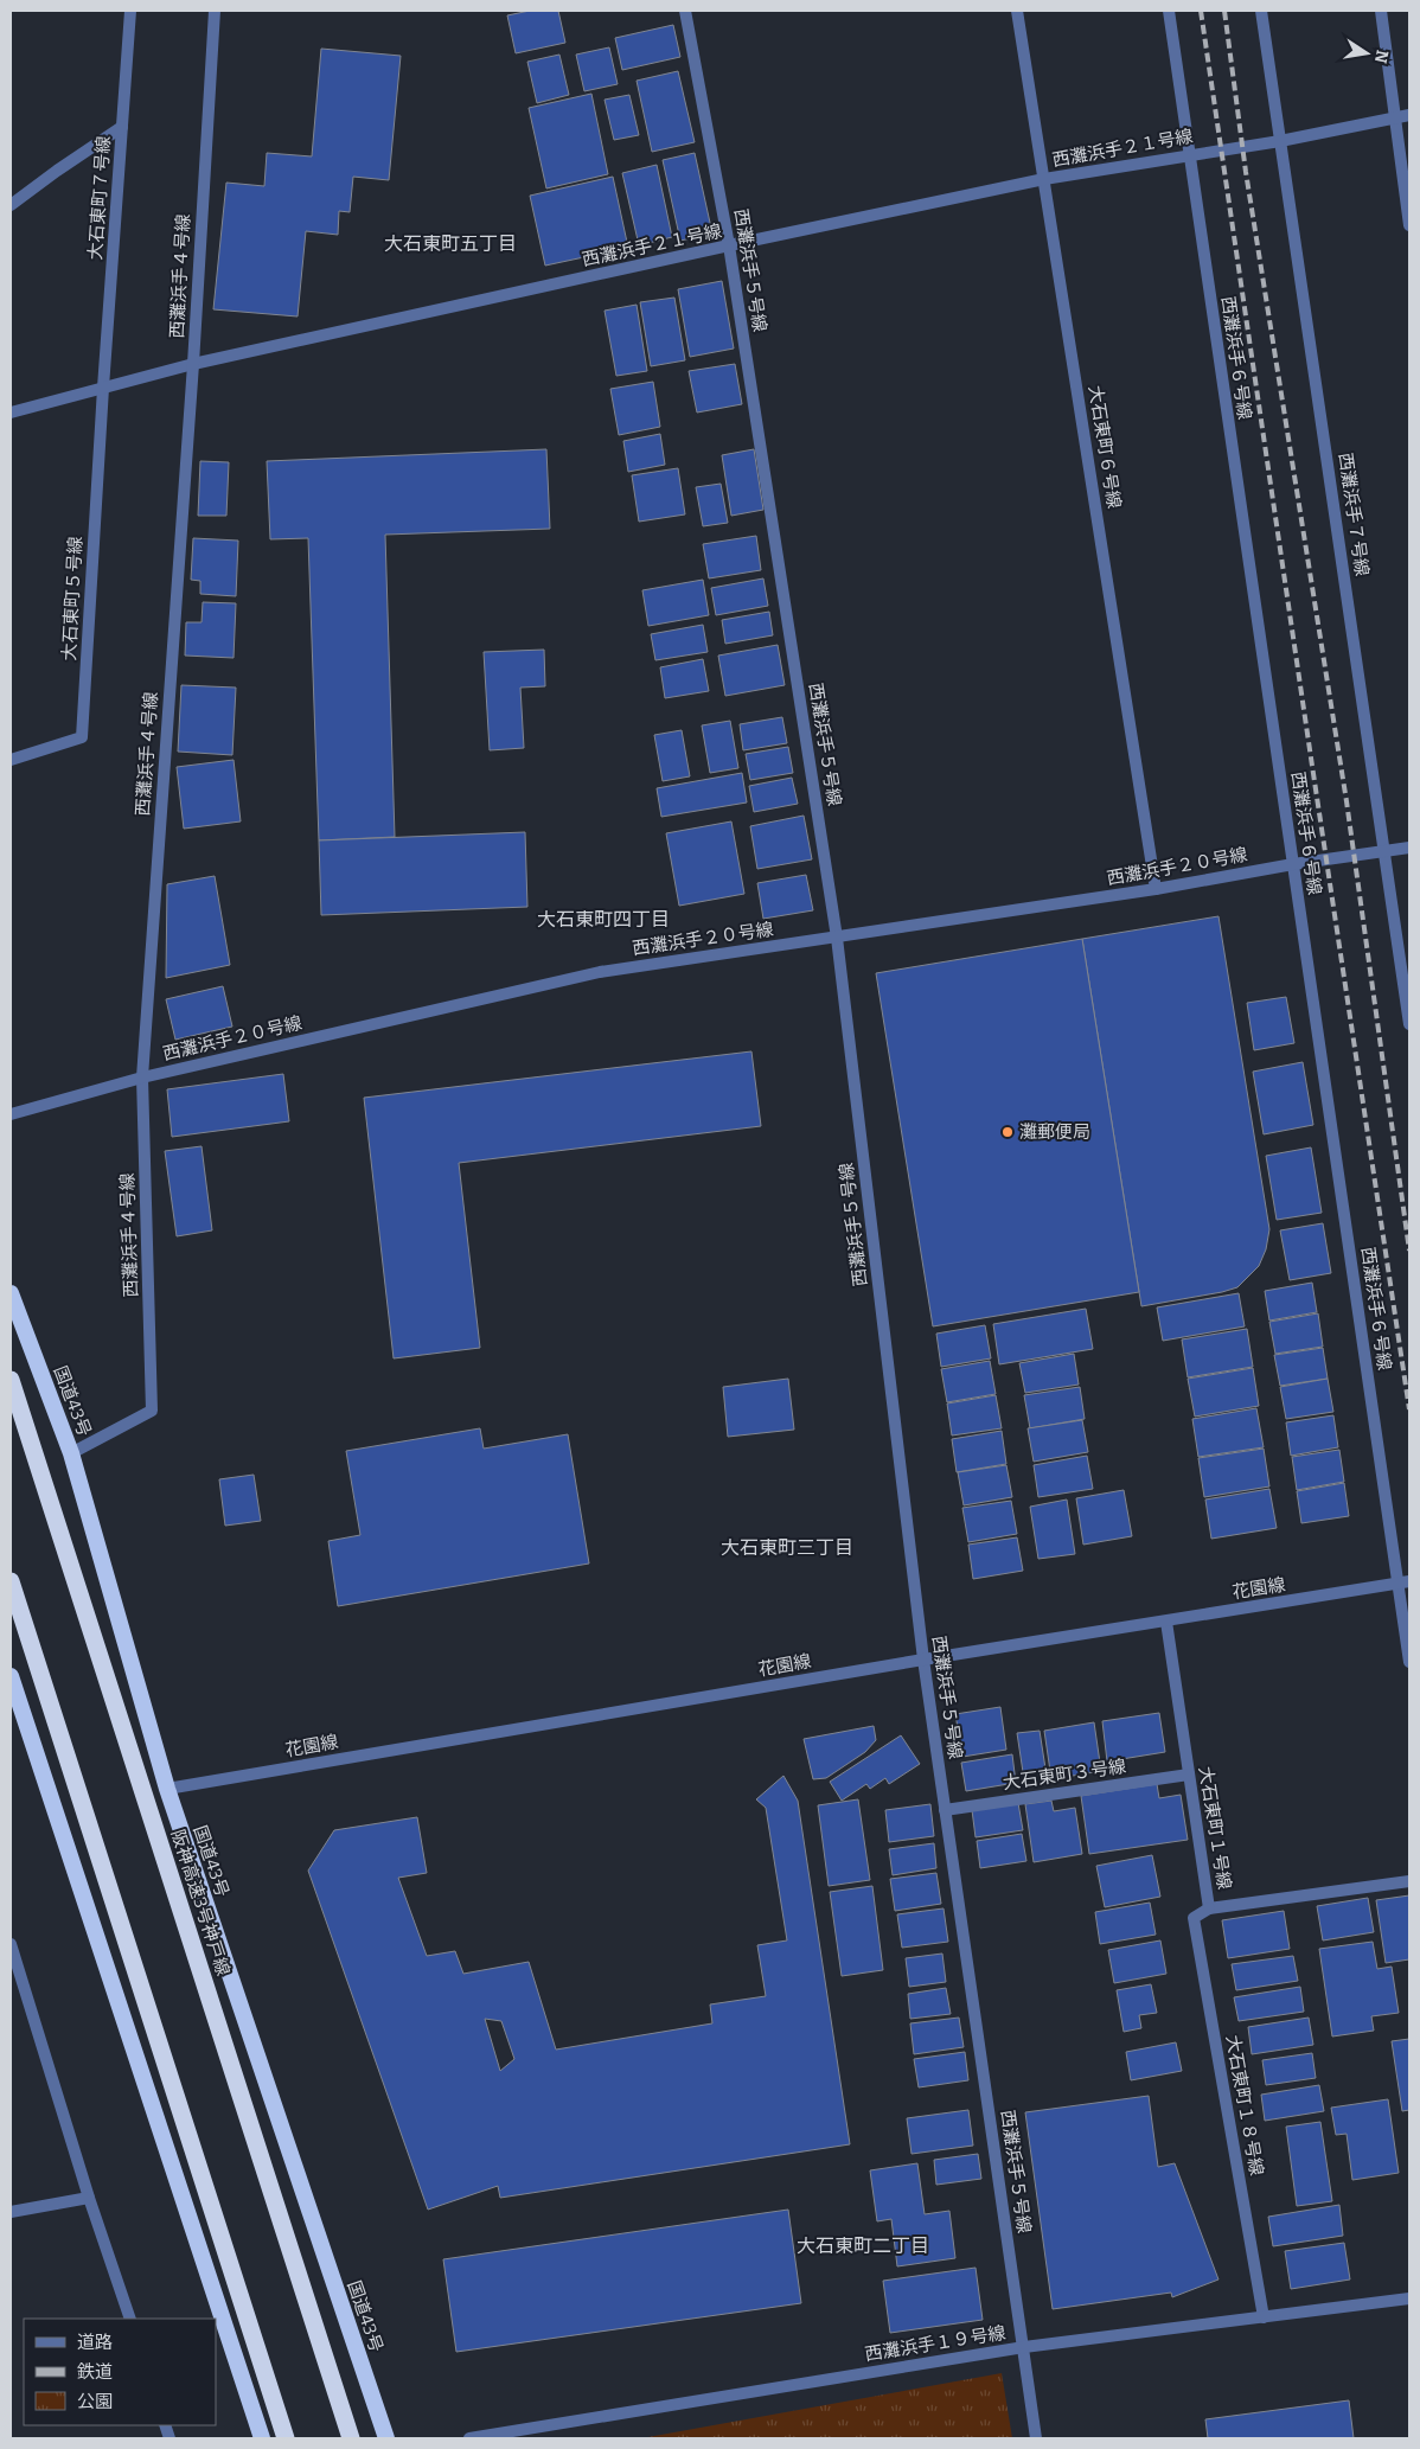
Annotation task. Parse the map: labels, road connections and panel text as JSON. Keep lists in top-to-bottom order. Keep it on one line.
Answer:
{"streets":{"highway":["国道43号","阪神高速3号神戸線"],"street":["西灘浜手２１号線","大石東町７号線","西灘浜手５号線","西灘浜手４号線","西灘浜手６号線","大石東町６号線","西灘浜手７号線","大石東町５号線","西灘浜手２０号線","花園線","大石東町３号線","大石東町１号線","大石東町１８号線","西灘浜手１９号線"]},"crossings":[["西灘浜手２１号線","大石東町７号線"],["西灘浜手２１号線","西灘浜手５号線"],["西灘浜手２１号線","西灘浜手４号線"],["西灘浜手２１号線","西灘浜手６号線"],["西灘浜手２１号線","大石東町６号線"],["西灘浜手２１号線","西灘浜手７号線"],["西灘浜手２１号線","大石東町５号線"],["大石東町７号線","大石東町５号線"],["西灘浜手５号線","西灘浜手２０号線"],["西灘浜手５号線","花園線"],["西灘浜手５号線","大石東町３号線"],["西灘浜手５号線","西灘浜手１９号線"],["西灘浜手４号線","西灘浜手２０号線"],["西灘浜手４号線","国道43号"],["西灘浜手６号線","西灘浜手２０号線"],["西灘浜手６号線","花園線"],["大石東町６号線","西灘浜手２０号線"],["西灘浜手７号線","西灘浜手２０号線"],["国道43号","花園線"],["花園線","大石東町１号線"],["大石東町３号線","大石東町１号線"],["大石東町１号線","大石東町１８号線"],["大石東町１８号線","西灘浜手１９号線"]],"districts":["大石東町五丁目","大石東町四丁目","大石東町三丁目","大石東町二丁目"],"places":["灘郵便局"],"legend":["道路","鉄道","公園"],"north":"right"}
